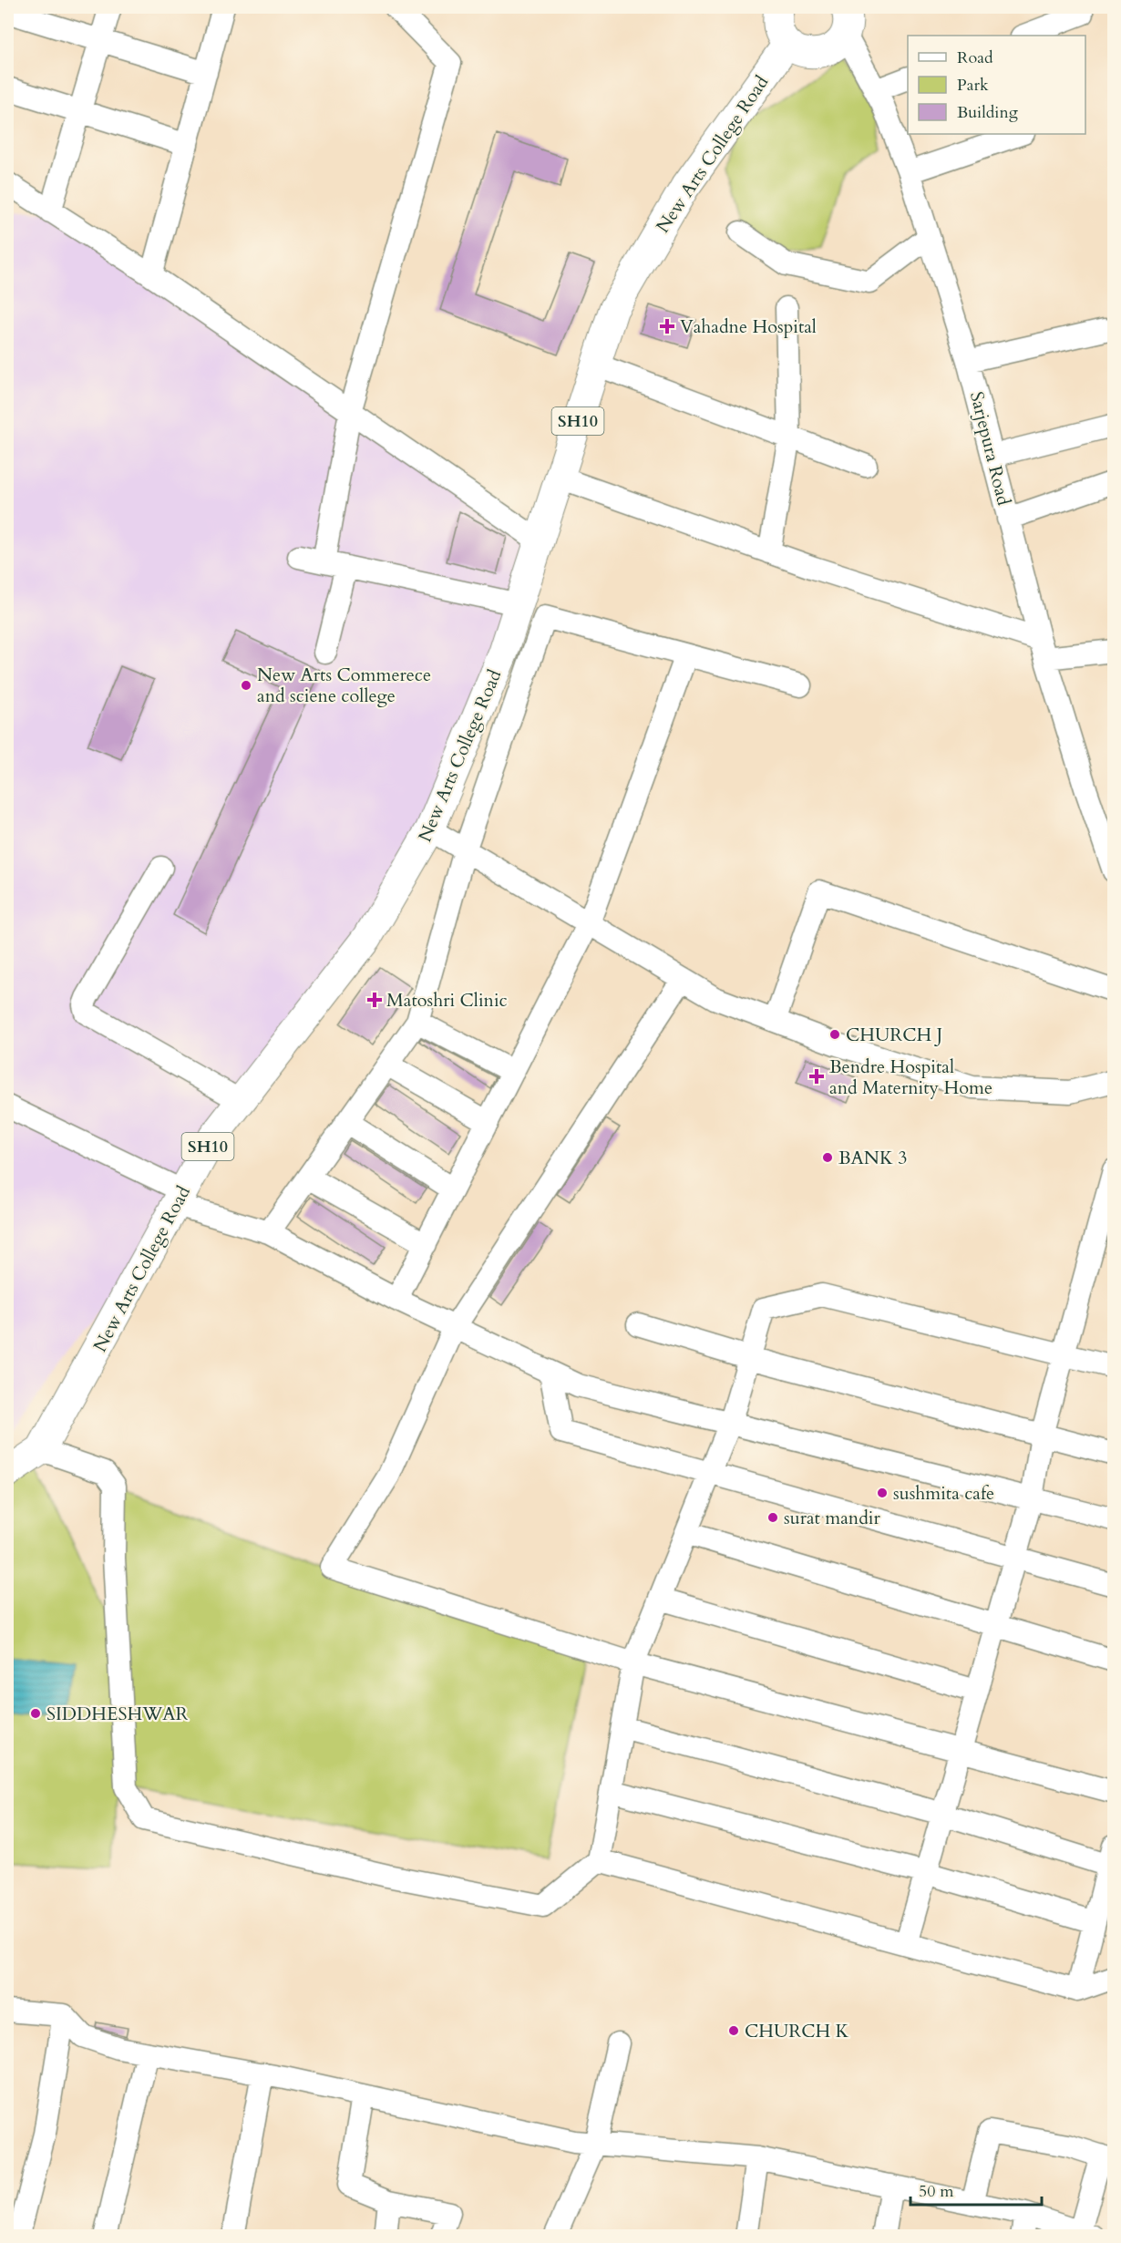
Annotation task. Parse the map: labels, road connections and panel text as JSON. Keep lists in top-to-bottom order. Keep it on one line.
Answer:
{"streets":{"main road":["New Arts College Road","SH10"],"street":["Sarjepura Road"]},"places":{"health":["Vahadne Hospital","Matoshri Clinic","Bendre Hospital and Maternity Home"],"other":["New Arts Commerece and sciene college","CHURCH J","BANK 3","sushmita cafe","surat mandir","SIDDHESHWAR","CHURCH K"]},"legend":["Road","Park","Building"],"scale_bar":"50 m"}
